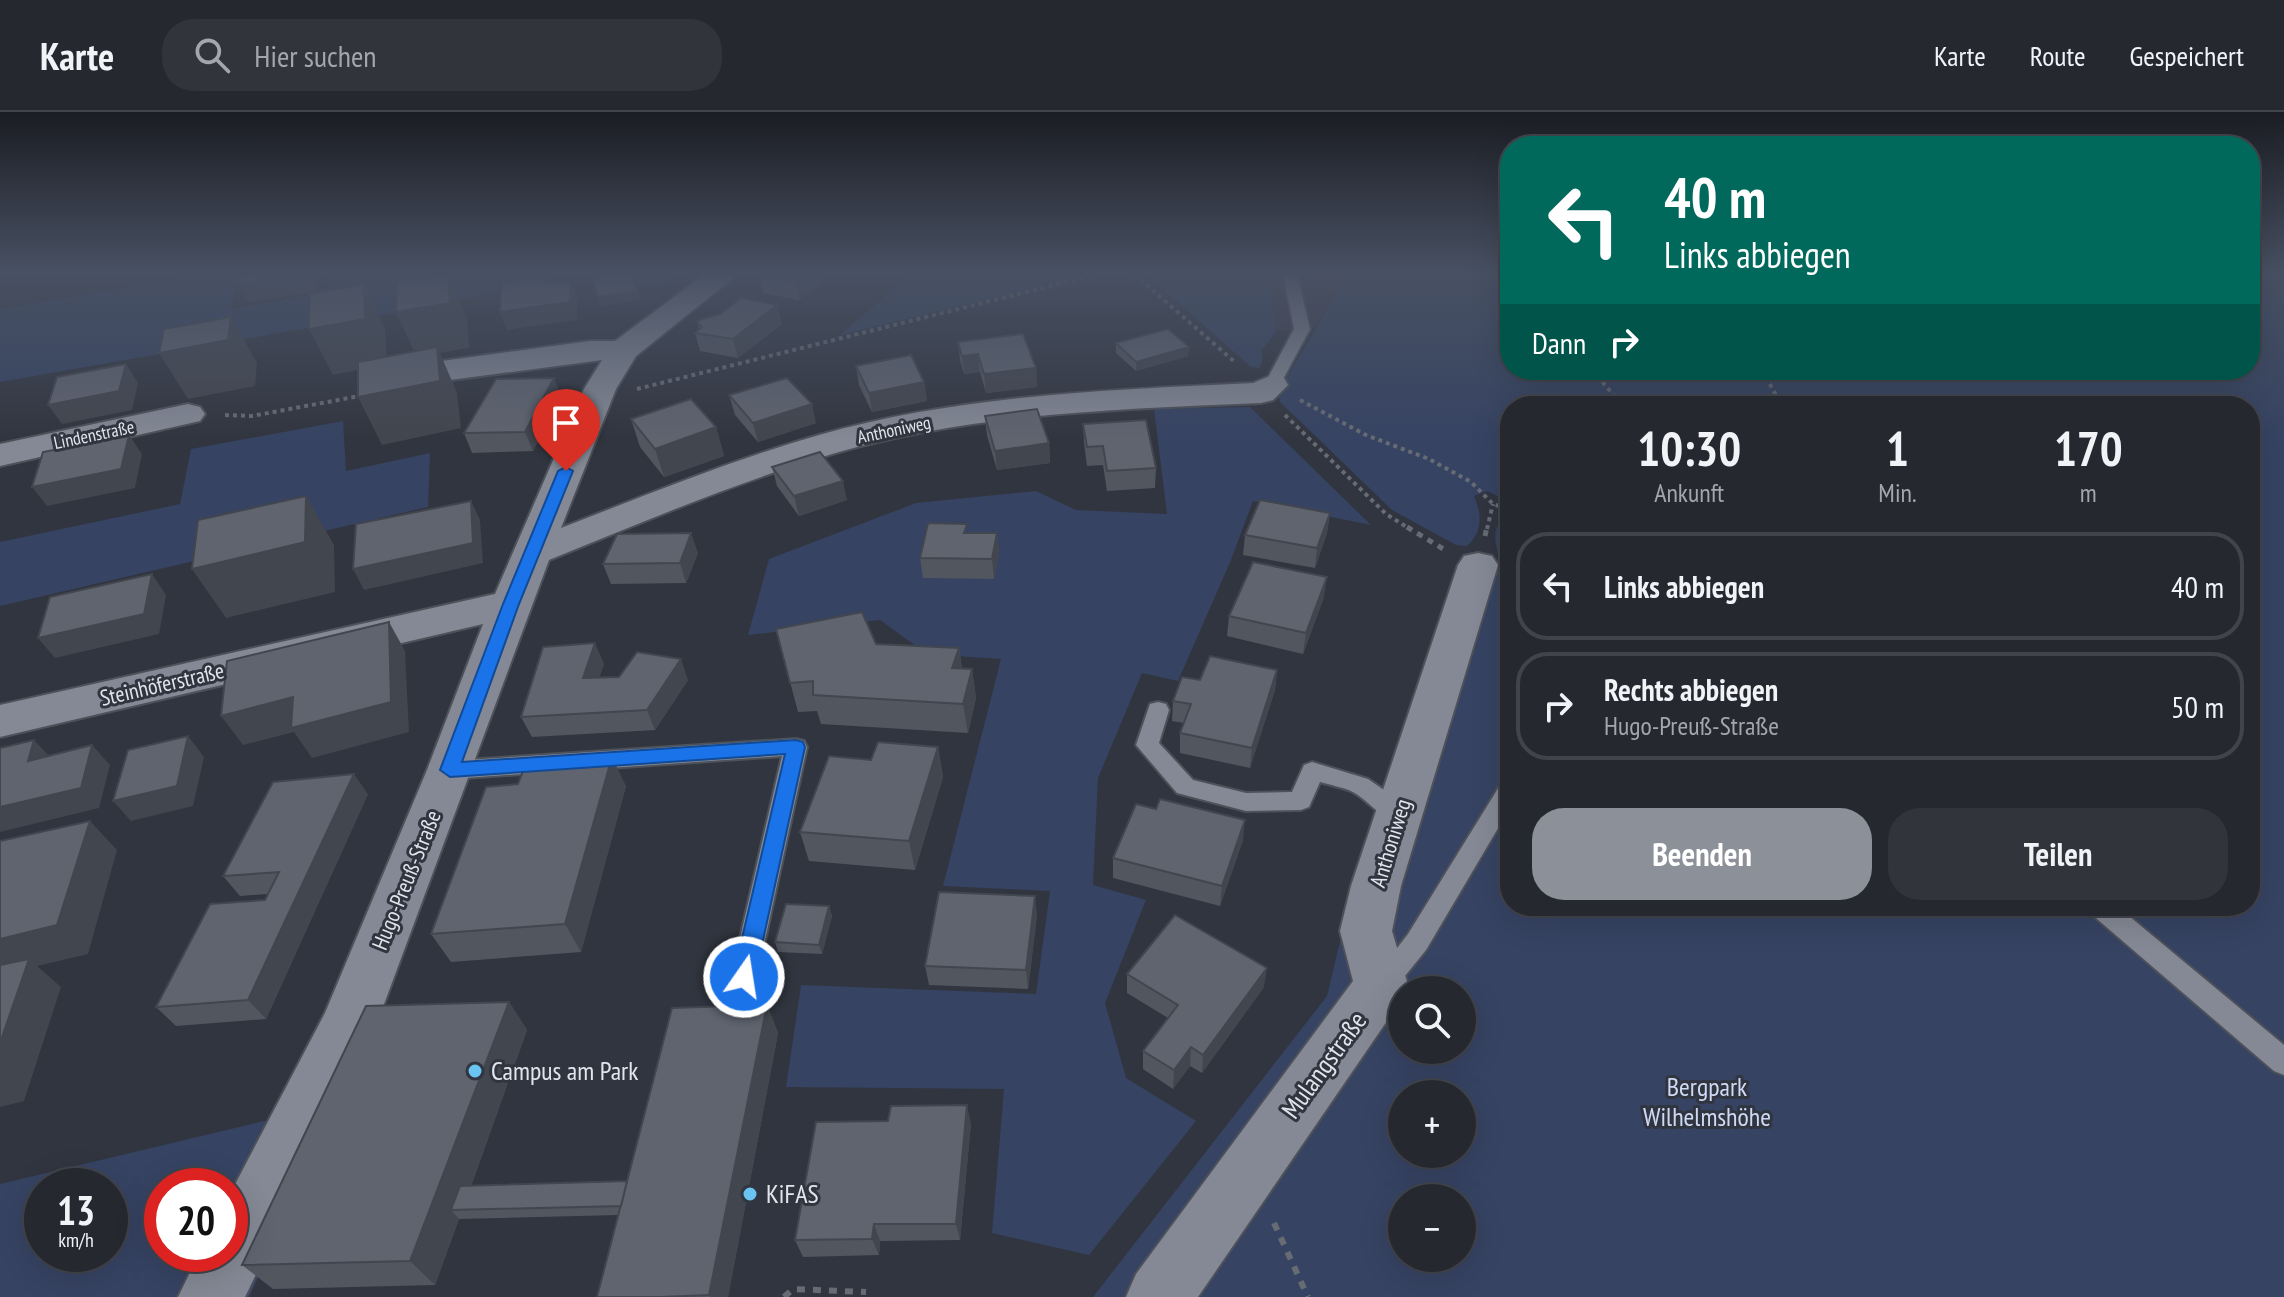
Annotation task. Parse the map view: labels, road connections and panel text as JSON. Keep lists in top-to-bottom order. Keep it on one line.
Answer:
{"streets":{"street":["Anthoniweg","Lindenstraße","Steinhöferstraße","Hugo-Preuß-Straße","Mulangstraße"]},"crossings":[["Anthoniweg","Hugo-Preuß-Straße"],["Anthoniweg","Mulangstraße"],["Steinhöferstraße","Hugo-Preuß-Straße"]],"parks":["Bergpark Wilhelmshöhe"],"places":["Campus am Park","KiFAS"],"page":{"header":"Karte","search":"Hier suchen","nav":["Karte","Route","Gespeichert"],"turn":["40 m","Links abbiegen"],"then":"Dann","eta":["10:30","Ankunft","1","Min.","170","m"],"list":[{"name":"Links abbiegen","value":"40 m"},{"name":"Rechts abbiegen","note":"Hugo-Preuß-Straße","value":"50 m"}],"buttons":["Beenden","Teilen"],"map_buttons":["+","−"],"speed":"13 km/h","limit":"20"}}
